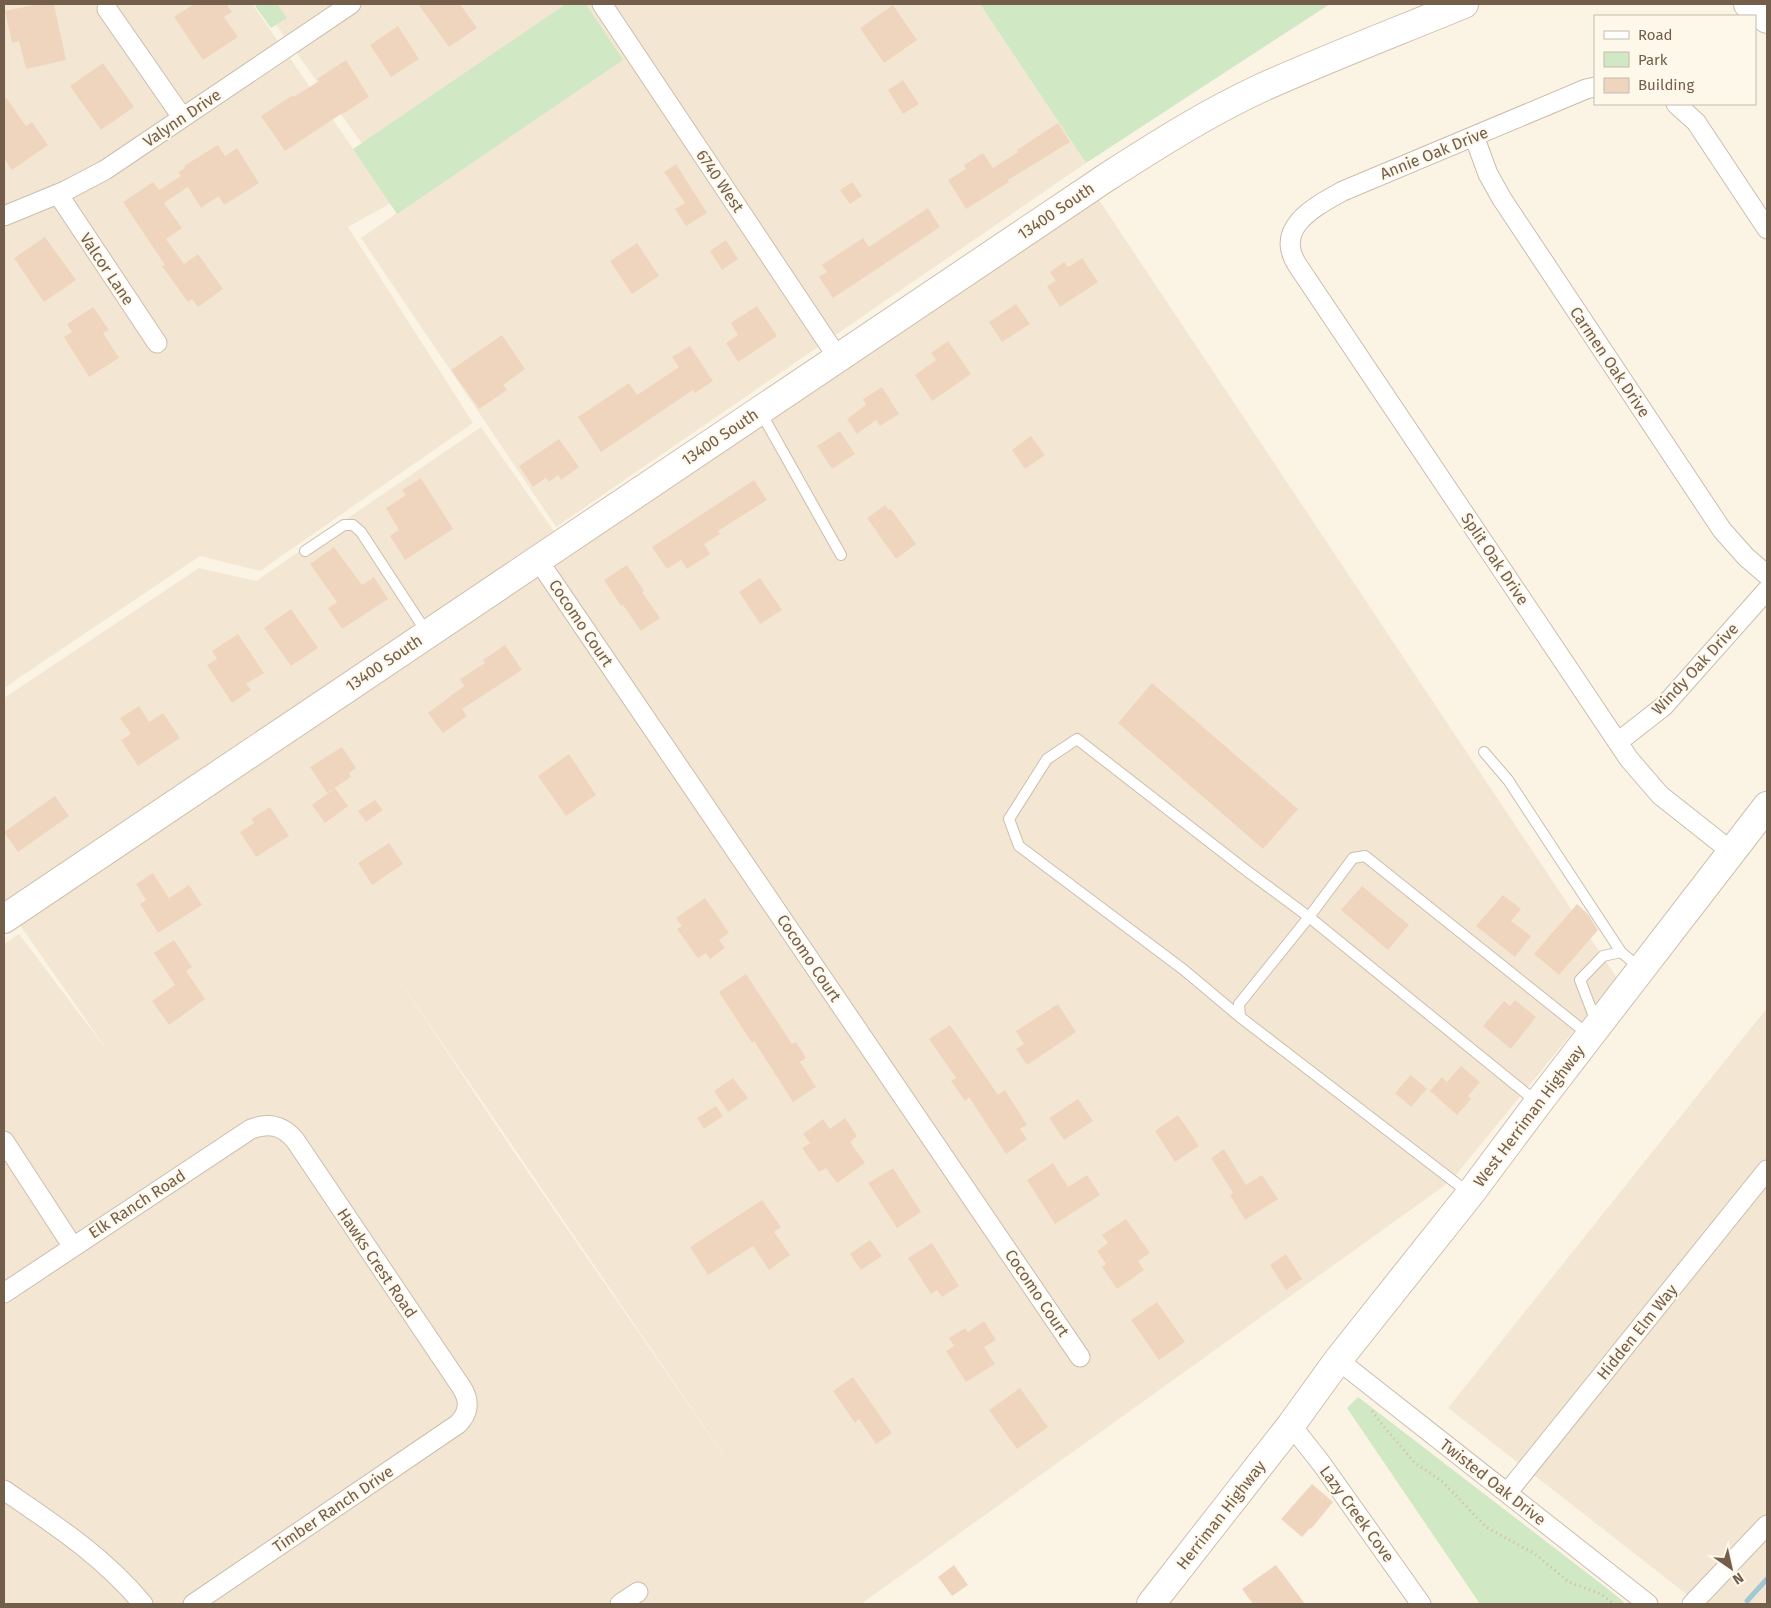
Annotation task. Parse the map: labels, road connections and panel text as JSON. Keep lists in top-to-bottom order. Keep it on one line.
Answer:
{"streets":{"street":["Valynn Drive","Annie Oak Drive","6740 West","13400 South","Valcor Lane","Carmen Oak Drive","Split Oak Drive","Cocomo Court","Windy Oak Drive","West Herriman Highway","Elk Ranch Road","Hawks Crest Road","Hidden Elm Way","Twisted Oak Drive","Timber Ranch Drive","Lazy Creek Cove","Herriman Highway"]},"crossings":[["Valynn Drive","Valcor Lane"],["Annie Oak Drive","Carmen Oak Drive"],["Annie Oak Drive","Split Oak Drive"],["6740 West","13400 South"],["13400 South","Cocomo Court"],["Split Oak Drive","Windy Oak Drive"],["Split Oak Drive","West Herriman Highway"],["West Herriman Highway","Twisted Oak Drive"],["West Herriman Highway","Lazy Creek Cove"],["West Herriman Highway","Herriman Highway"],["Elk Ranch Road","Hawks Crest Road"],["Hawks Crest Road","Timber Ranch Drive"],["Hidden Elm Way","Twisted Oak Drive"],["Lazy Creek Cove","Herriman Highway"]],"legend":["Road","Park","Building"],"north":"bottom right"}
